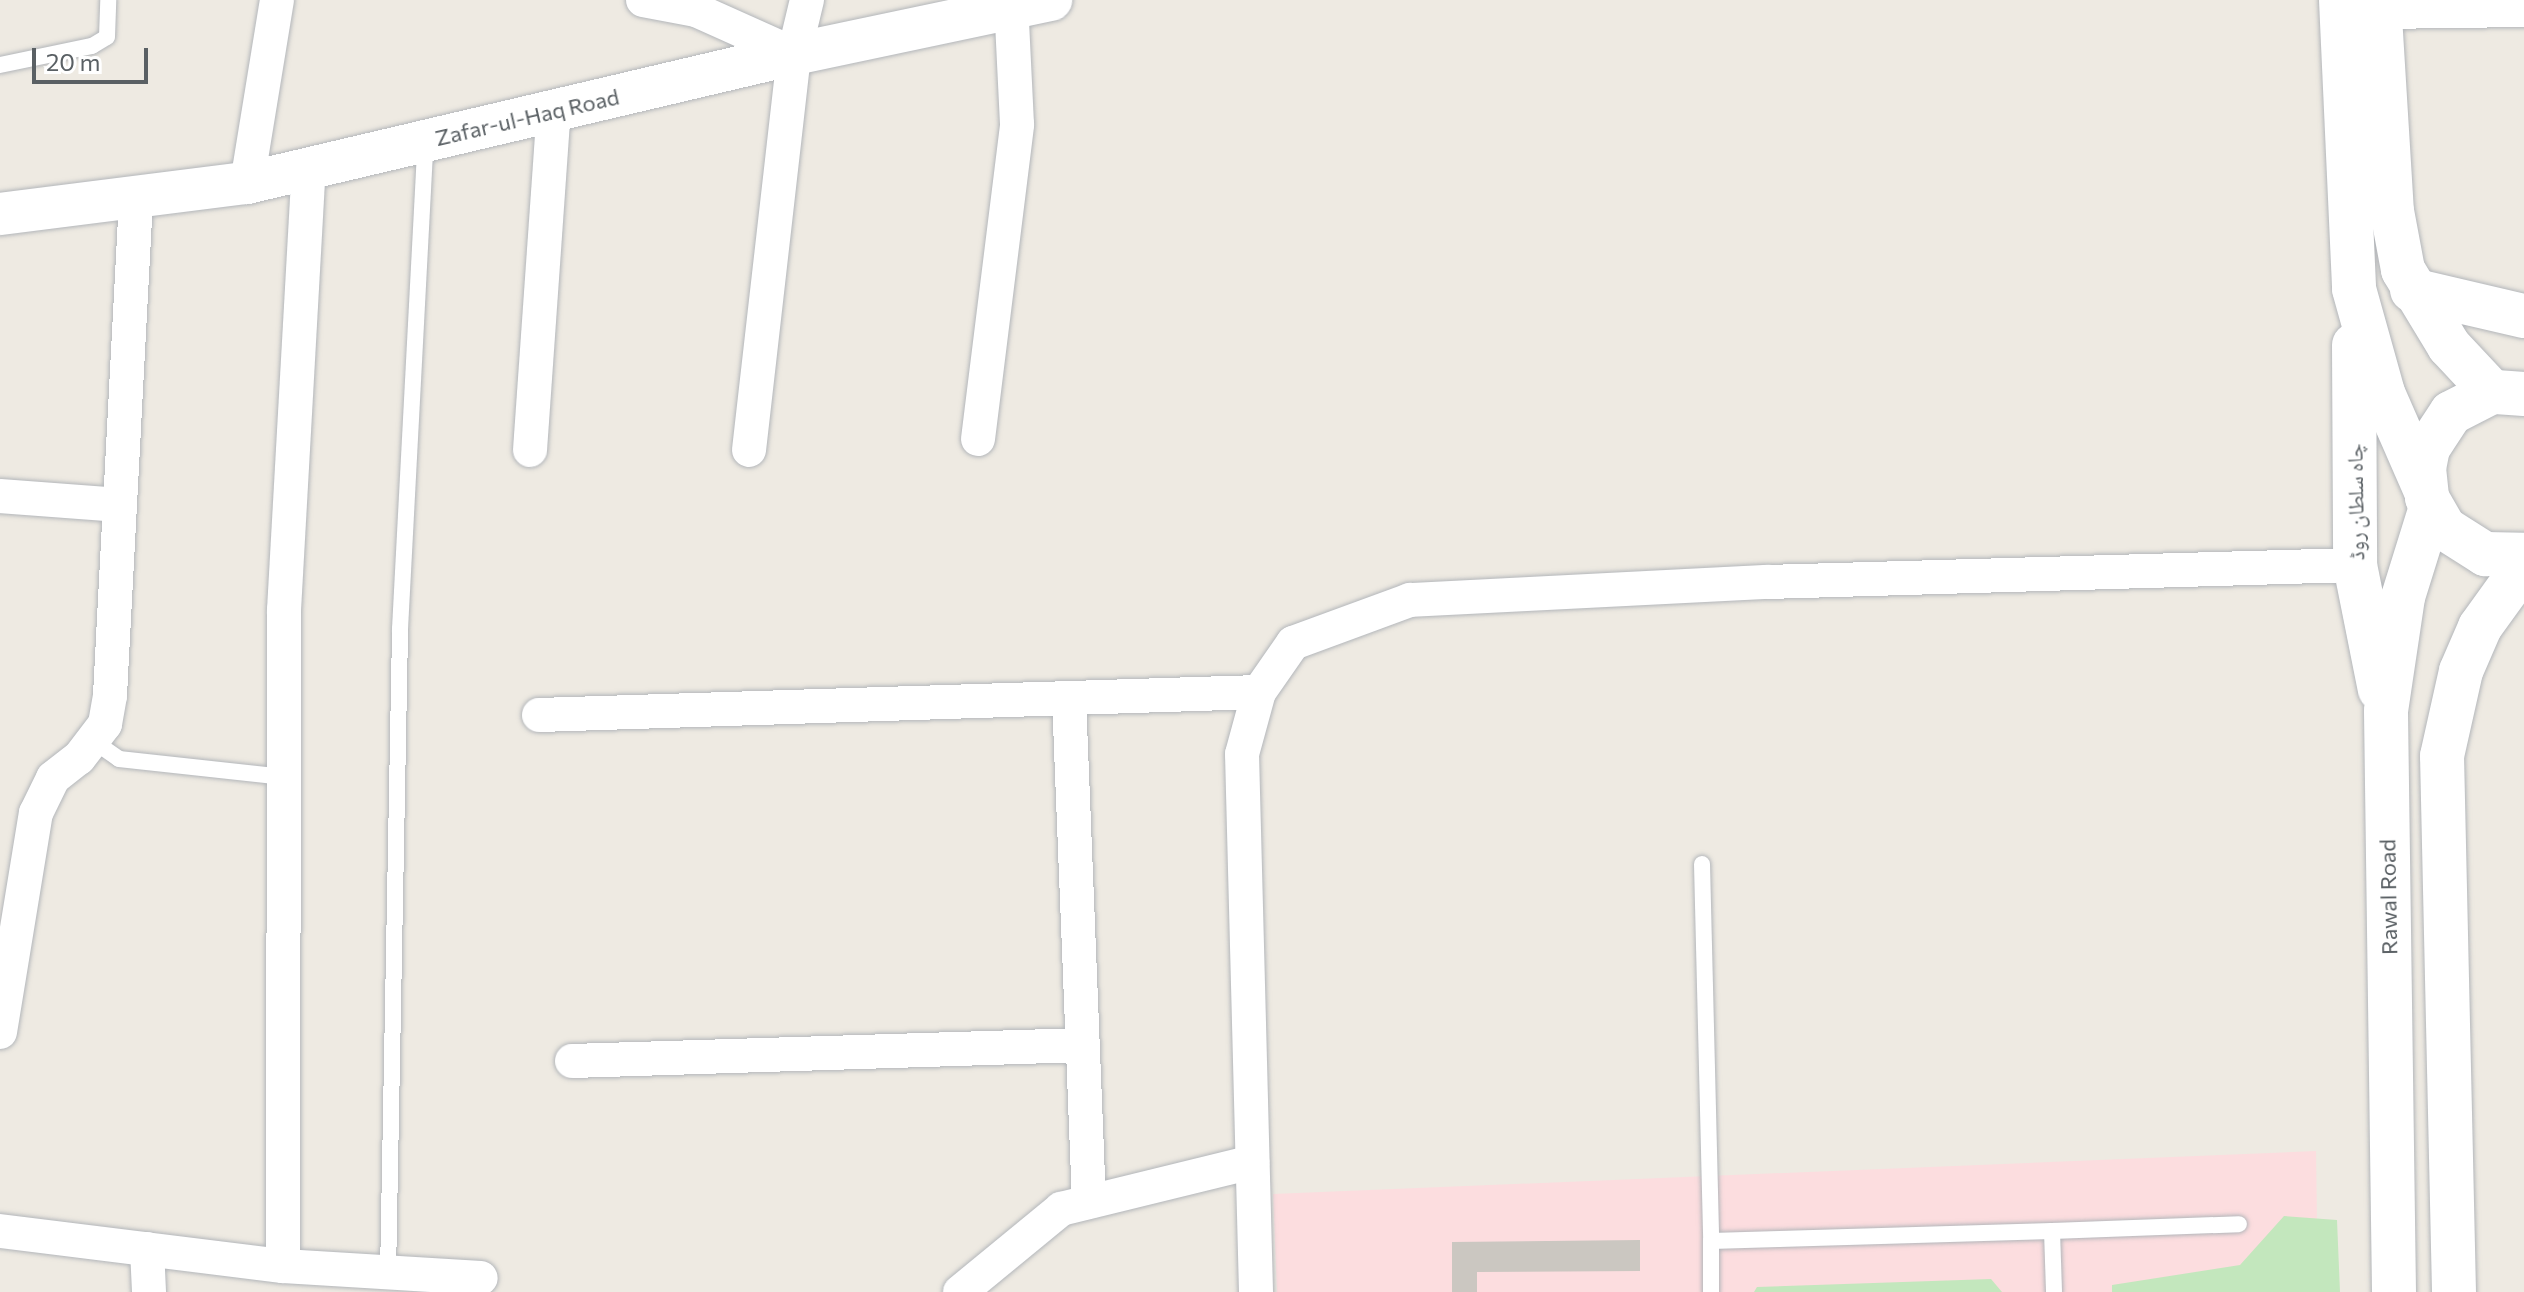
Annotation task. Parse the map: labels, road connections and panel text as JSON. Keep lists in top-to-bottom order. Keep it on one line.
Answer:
{"streets":{"main road":["چاہ سلطان روڈ","Rawal Road"],"street":["Zafar-ul-Haq Road"]},"crossings":[["چاہ سلطان روڈ","Rawal Road"]],"scale_bar":"20 m"}
